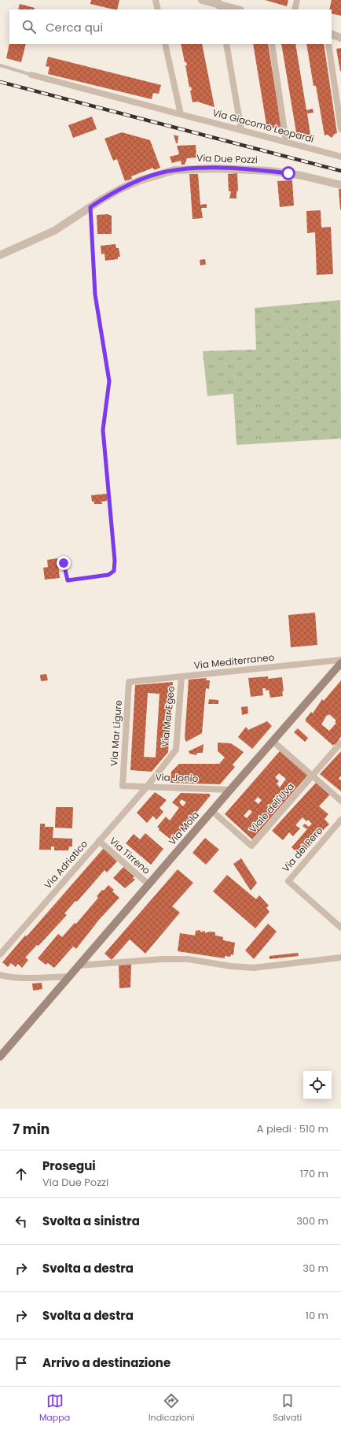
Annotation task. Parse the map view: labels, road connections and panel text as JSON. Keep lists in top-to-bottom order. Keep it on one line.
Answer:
{"streets":{"main road":["Via Mola"],"street":["Via Giacomo Leopardi","Via Due Pozzi","Via Mediterraneo","Via Mar Egeo","Via Mar Ligure","Via Jonio","Viale dell'Uva","Via del Pero","Via Tirreno","Via Adriatico"]},"crossings":[["Via Mediterraneo","Via Mar Egeo"],["Via Mediterraneo","Via Mar Ligure"],["Via Mar Egeo","Via Jonio"],["Via Mar Egeo","Via Adriatico"],["Via Mar Ligure","Via Jonio"],["Via Jonio","Via Mola"],["Via Jonio","Via Adriatico"],["Viale dell'Uva","Via Mola"],["Via Mola","Via Tirreno"],["Via Tirreno","Via Adriatico"]],"page":{"search":"Cerca qui","heading":["7 min","A piedi · 510 m"],"list":[["Prosegui","Via Due Pozzi","170 m"],["Svolta a sinistra","300 m"],["Svolta a destra","30 m"],["Svolta a destra","10 m"],"Arrivo a destinazione"],"nav":["Mappa","Indicazioni","Salvati"]}}
